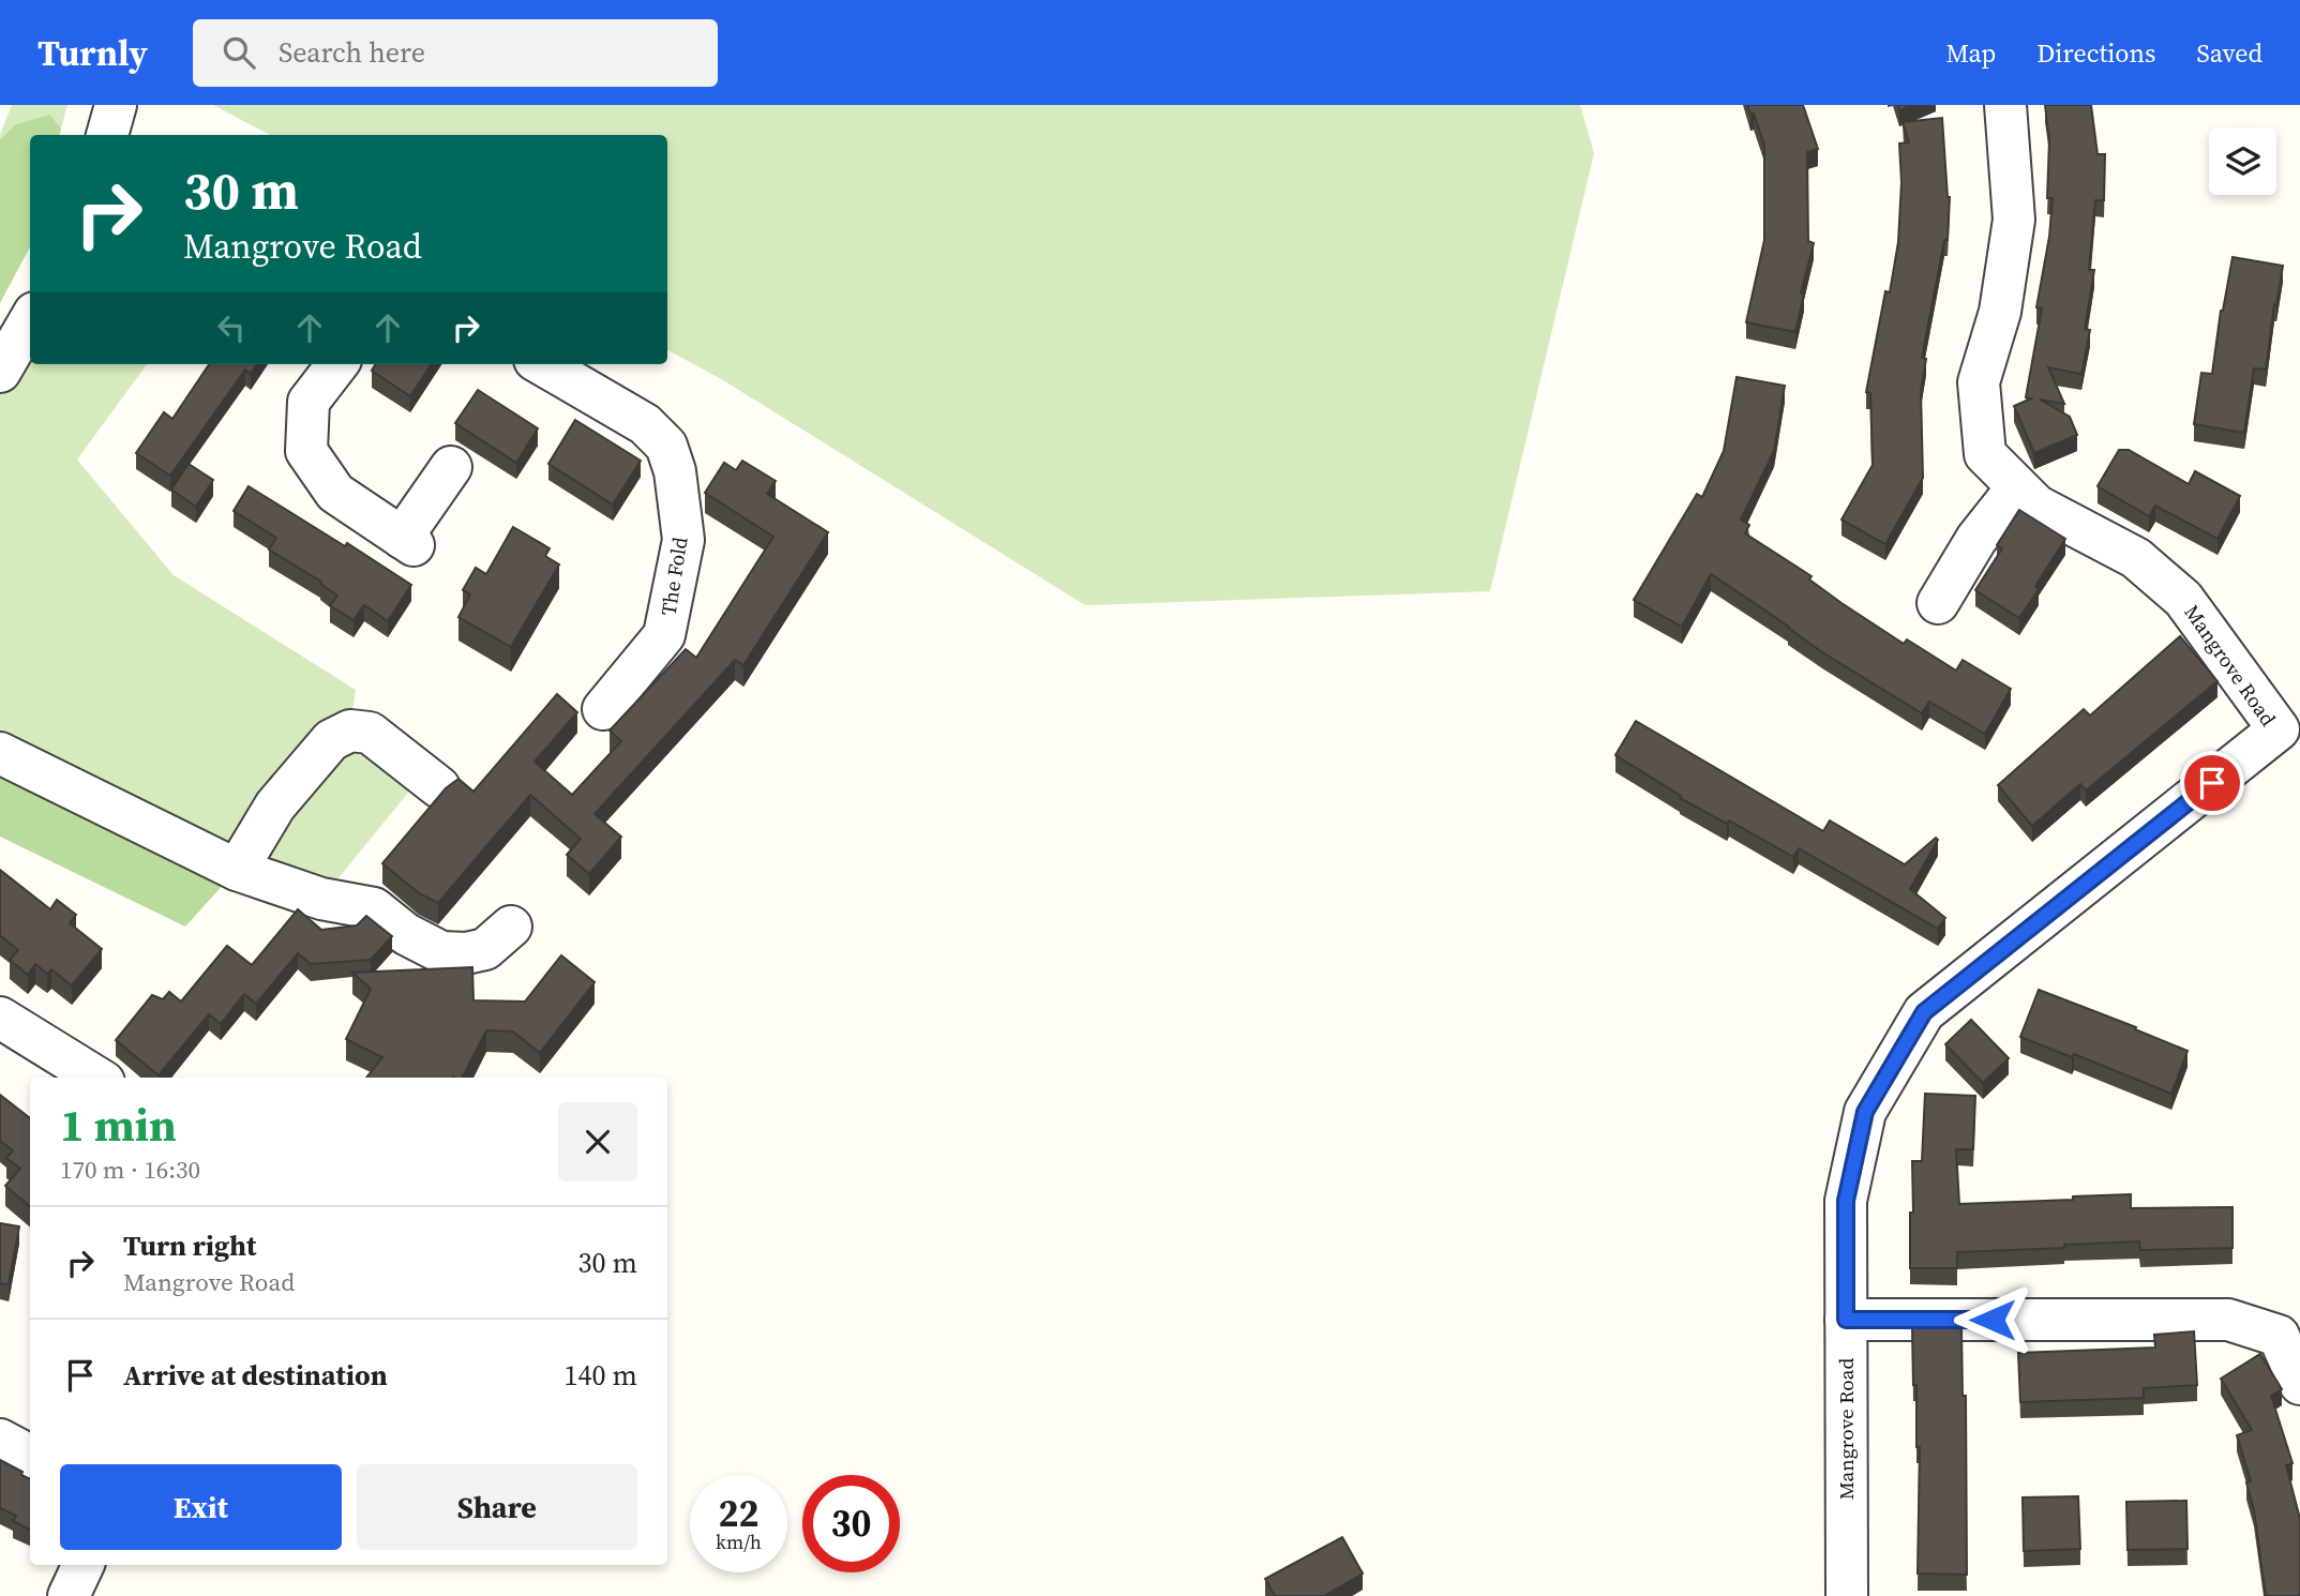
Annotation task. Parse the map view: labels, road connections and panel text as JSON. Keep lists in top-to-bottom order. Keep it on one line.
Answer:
{"streets":{"street":["The Fold","Mangrove Road"]},"page":{"header":"Turnly","search":"Search here","nav":["Map","Directions","Saved"],"turn":["30 m","Mangrove Road"],"heading":["1 min","170 m · 16:30"],"list":[{"name":"Turn right","note":"Mangrove Road","value":"30 m"},{"name":"Arrive at destination","value":"140 m"}],"buttons":["Exit","Share"],"speed":"22 km/h","limit":"30"}}
